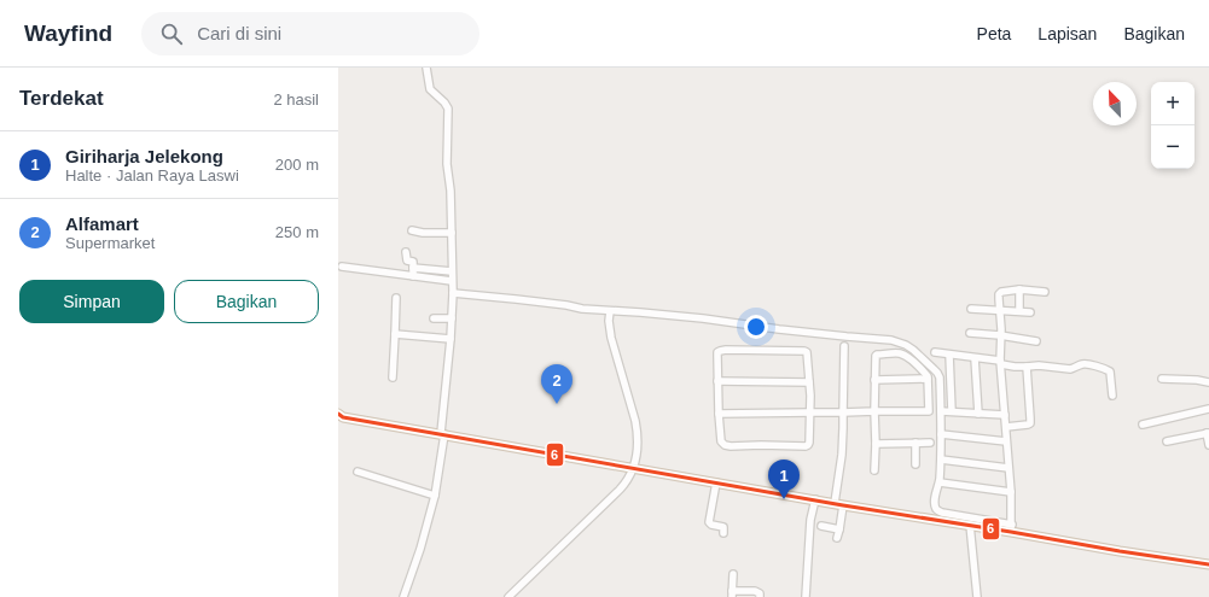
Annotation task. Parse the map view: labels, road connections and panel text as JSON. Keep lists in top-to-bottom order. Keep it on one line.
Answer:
{"lines":["transit line 6"],"north":"top left","page":{"header":"Wayfind","search":"Cari di sini","nav":["Peta","Lapisan","Bagikan"],"heading":["Terdekat","2 hasil"],"map_buttons":["+","−"],"list":[{"mark":"1","name":"Giriharja Jelekong","note":"Halte · Jalan Raya Laswi","value":"200 m"},{"mark":"2","name":"Alfamart","note":"Supermarket","value":"250 m"}],"buttons":["Simpan","Bagikan"],"pins":["2","1"]}}
